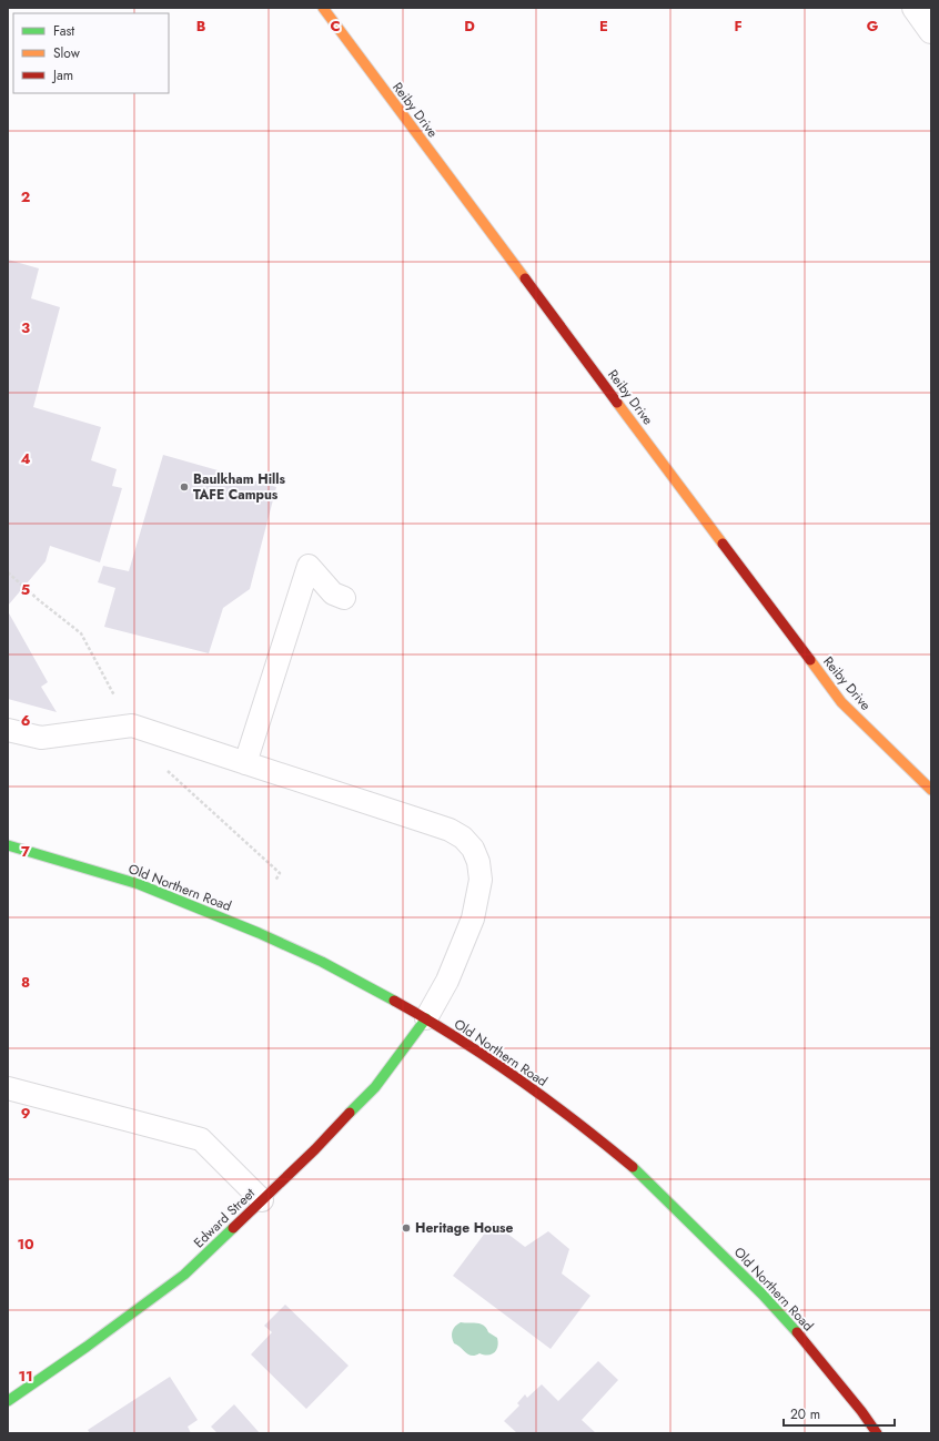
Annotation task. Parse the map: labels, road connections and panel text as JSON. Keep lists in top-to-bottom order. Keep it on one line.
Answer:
{"streets":{"street":["Reiby Drive","Old Northern Road","Edward Street"]},"crossings":[["Old Northern Road","Edward Street"]],"places":["Baulkham Hills TAFE Campus","Heritage House"],"legend":["Fast","Slow","Jam"],"scale_bar":"20 m","grid":{"columns":["B","C","D","E","F","G"],"rows":["2","3","4","5","6","7","8","9","10","11"]}}
